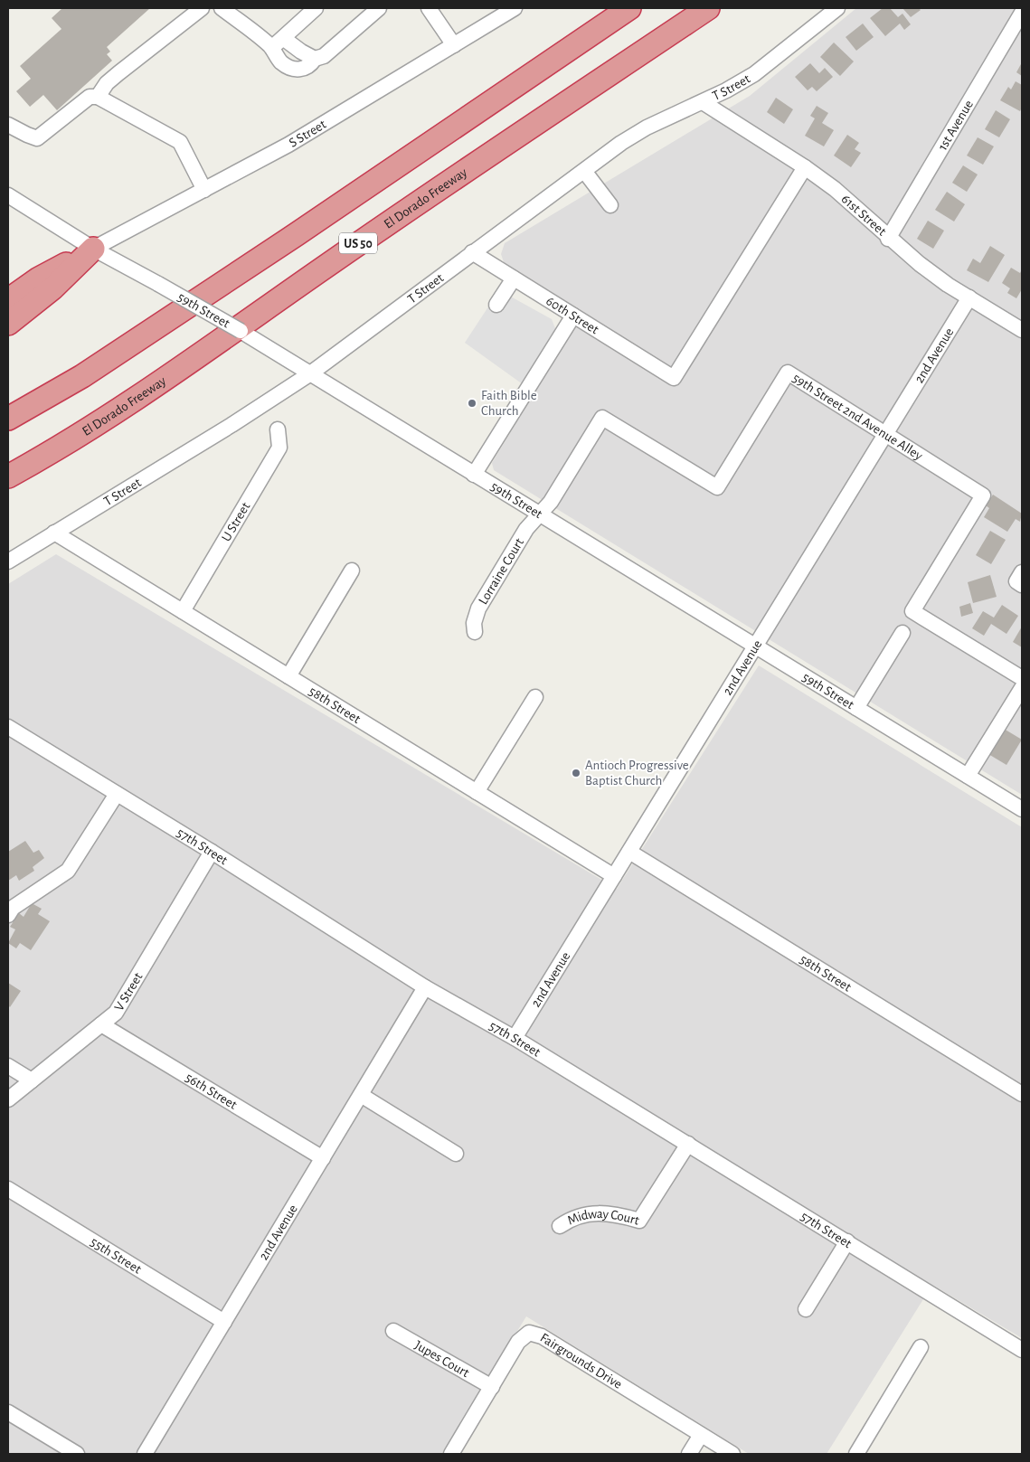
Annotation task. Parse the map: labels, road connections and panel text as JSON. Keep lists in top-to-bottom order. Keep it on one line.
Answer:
{"streets":{"highway":["El Dorado Freeway","US 50"],"street":["T Street","1st Avenue","S Street","61st Street","59th Street","60th Street","2nd Avenue","59th Street 2nd Avenue Alley","U Street","Lorraine Court","58th Street","57th Street","V Street","56th Street","Midway Court","55th Street","Jupes Court","Fairgrounds Drive"]},"crossings":[["T Street","61st Street"],["T Street","59th Street"],["T Street","60th Street"],["T Street","58th Street"],["1st Avenue","61st Street"],["S Street","59th Street"],["61st Street","60th Street"],["61st Street","2nd Avenue"],["59th Street","2nd Avenue"],["59th Street","59th Street 2nd Avenue Alley"],["59th Street","Lorraine Court"],["2nd Avenue","59th Street 2nd Avenue Alley"],["2nd Avenue","58th Street"],["2nd Avenue","57th Street"],["2nd Avenue","56th Street"],["2nd Avenue","55th Street"],["59th Street 2nd Avenue Alley","Lorraine Court"],["U Street","58th Street"],["57th Street","V Street"],["57th Street","Midway Court"],["V Street","56th Street"],["Jupes Court","Fairgrounds Drive"]],"places":["Faith Bible Church","Antioch Progressive Baptist Church"]}
